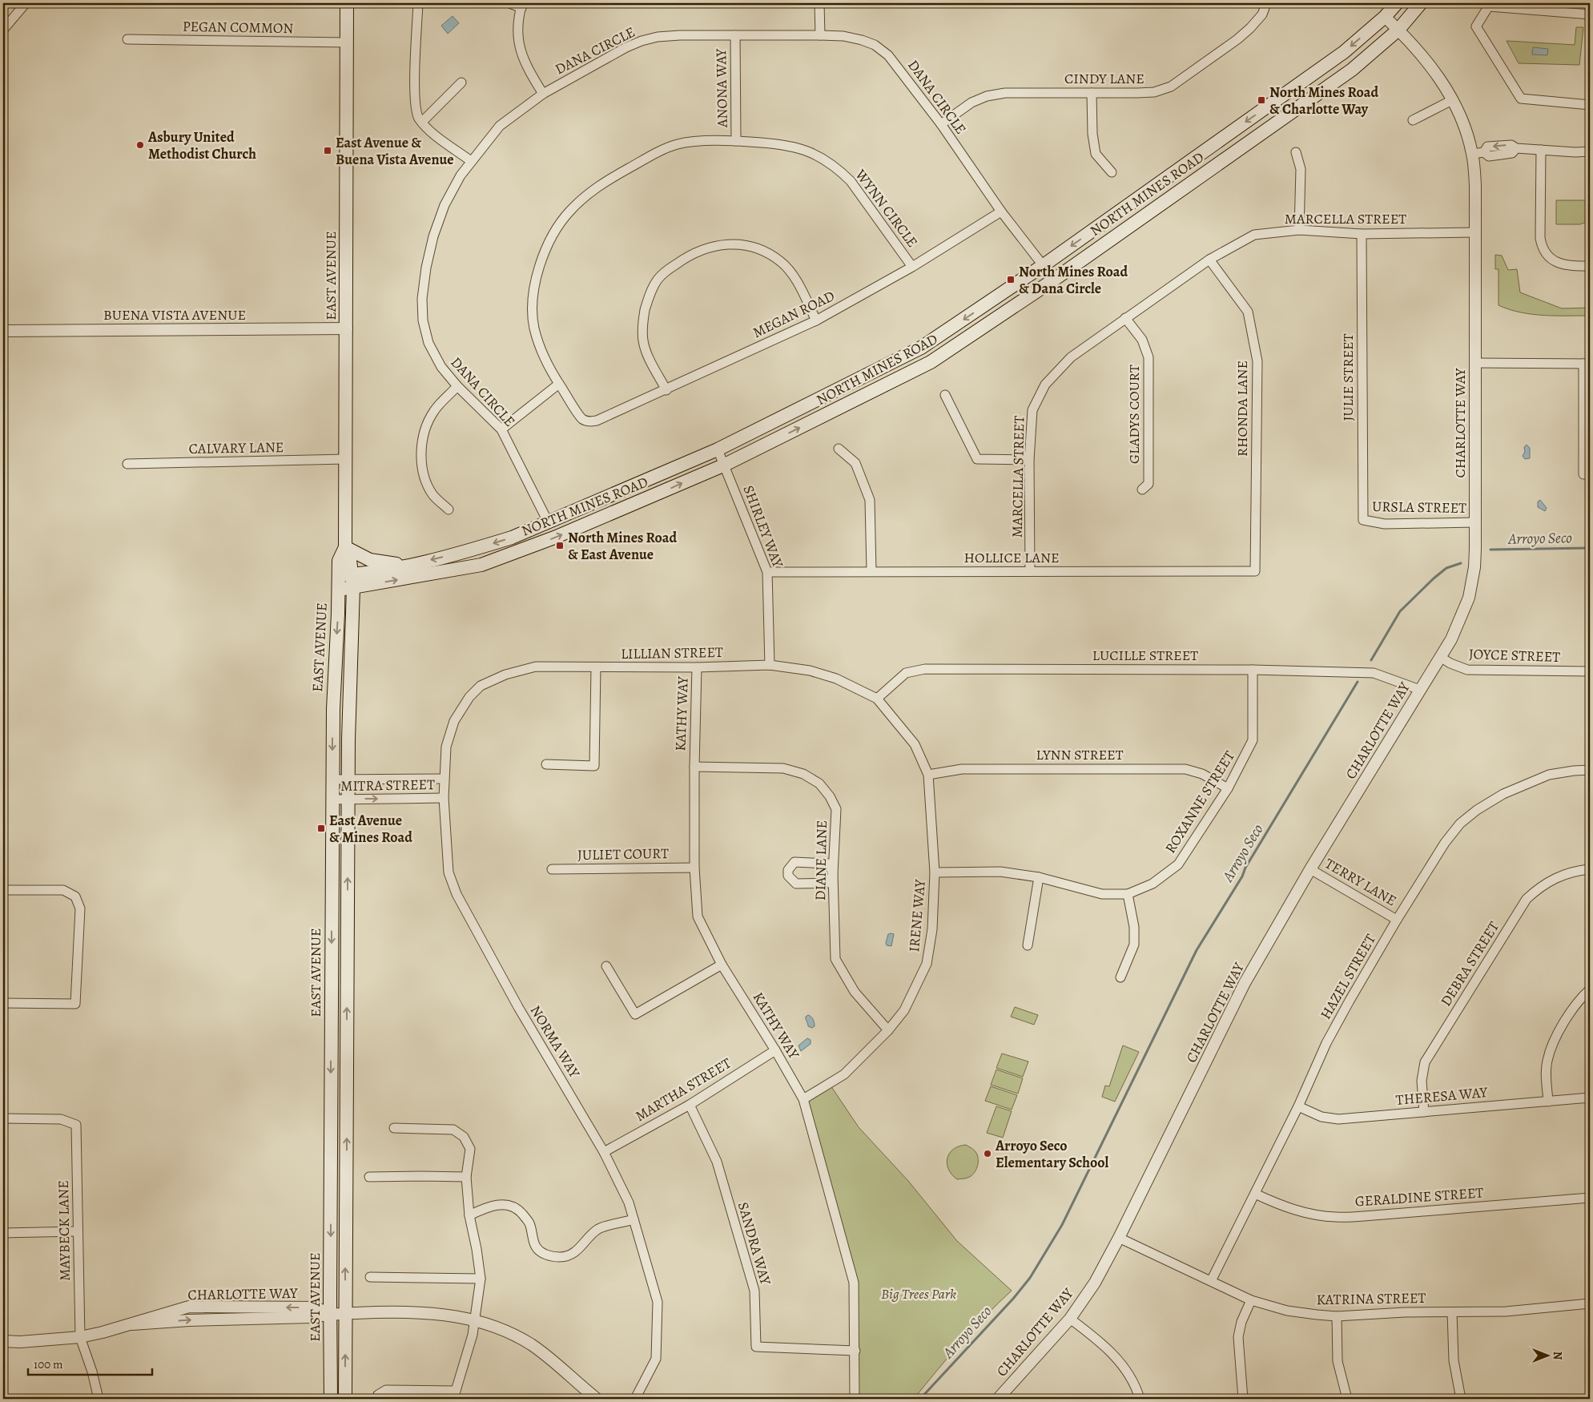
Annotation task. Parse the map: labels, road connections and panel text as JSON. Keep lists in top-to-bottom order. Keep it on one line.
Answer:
{"streets":{"main road":["NORTH MINES ROAD","EAST AVENUE"],"street":["PEGAN COMMON","DANA CIRCLE","CINDY LANE","ANONA WAY","WYNN CIRCLE","MARCELLA STREET","MEGAN ROAD","BUENA VISTA AVENUE","JULIE STREET","RHONDA LANE","GLADYS COURT","CHARLOTTE WAY","CALVARY LANE","URSLA STREET","SHIRLEY WAY","HOLLICE LANE","LILLIAN STREET","LUCILLE STREET","JOYCE STREET","KATHY WAY","LYNN STREET","MITRA STREET","ROXANNE STREET","JULIET COURT","DIANE LANE","TERRY LANE","IRENE WAY","DEBRA STREET","HAZEL STREET","NORMA WAY","MARTHA STREET","THERESA WAY","GERALDINE STREET","MAYBECK LANE","SANDRA WAY","KATRINA STREET"]},"crossings":[["PEGAN COMMON","EAST AVENUE"],["DANA CIRCLE","CINDY LANE"],["DANA CIRCLE","ANONA WAY"],["DANA CIRCLE","NORTH MINES ROAD"],["DANA CIRCLE","MEGAN ROAD"],["ANONA WAY","WYNN CIRCLE"],["NORTH MINES ROAD","EAST AVENUE"],["NORTH MINES ROAD","CHARLOTTE WAY"],["NORTH MINES ROAD","SHIRLEY WAY"],["WYNN CIRCLE","MEGAN ROAD"],["MARCELLA STREET","JULIE STREET"],["MARCELLA STREET","RHONDA LANE"],["MARCELLA STREET","GLADYS COURT"],["MARCELLA STREET","CHARLOTTE WAY"],["MARCELLA STREET","HOLLICE LANE"],["EAST AVENUE","BUENA VISTA AVENUE"],["EAST AVENUE","CHARLOTTE WAY"],["EAST AVENUE","CALVARY LANE"],["EAST AVENUE","MITRA STREET"],["JULIE STREET","URSLA STREET"],["RHONDA LANE","HOLLICE LANE"],["CHARLOTTE WAY","URSLA STREET"],["CHARLOTTE WAY","LUCILLE STREET"],["CHARLOTTE WAY","JOYCE STREET"],["CHARLOTTE WAY","TERRY LANE"],["CHARLOTTE WAY","MAYBECK LANE"],["CHARLOTTE WAY","KATRINA STREET"],["SHIRLEY WAY","HOLLICE LANE"],["SHIRLEY WAY","LILLIAN STREET"],["LILLIAN STREET","LUCILLE STREET"],["LILLIAN STREET","KATHY WAY"],["LILLIAN STREET","IRENE WAY"],["LILLIAN STREET","NORMA WAY"],["LUCILLE STREET","ROXANNE STREET"],["LUCILLE STREET","IRENE WAY"],["KATHY WAY","JULIET COURT"],["KATHY WAY","DIANE LANE"],["KATHY WAY","IRENE WAY"],["KATHY WAY","MARTHA STREET"],["KATHY WAY","SANDRA WAY"],["LYNN STREET","ROXANNE STREET"],["LYNN STREET","IRENE WAY"],["MITRA STREET","NORMA WAY"],["ROXANNE STREET","IRENE WAY"],["DIANE LANE","IRENE WAY"],["TERRY LANE","HAZEL STREET"],["DEBRA STREET","THERESA WAY"],["HAZEL STREET","THERESA WAY"],["HAZEL STREET","GERALDINE STREET"],["HAZEL STREET","KATRINA STREET"],["NORMA WAY","MARTHA STREET"],["MARTHA STREET","SANDRA WAY"]],"water":["Arroyo Seco"],"parks":["Big Trees Park"],"places":{"transit":["North Mines Road & Charlotte Way","East Avenue & Buena Vista Avenue","North Mines Road & Dana Circle","North Mines Road & East Avenue","East Avenue & Mines Road"],"other":["Asbury United Methodist Church","Arroyo Seco Elementary School"]},"scale_bar":"100 m","north":"right"}
